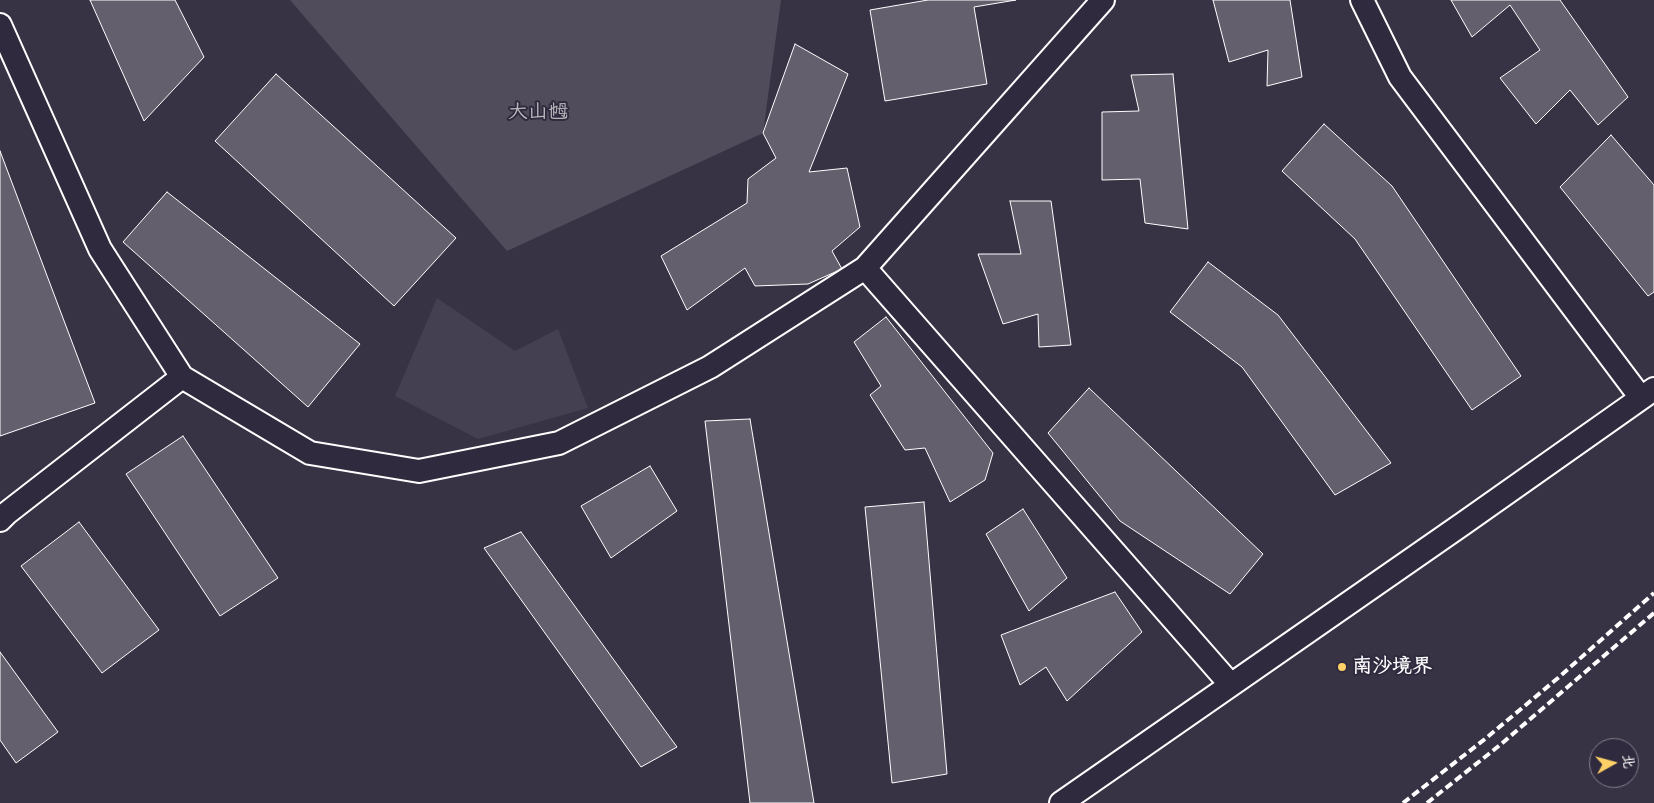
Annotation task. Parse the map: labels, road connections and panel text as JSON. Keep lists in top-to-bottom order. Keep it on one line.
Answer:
{"parks":["大山乸"],"places":["南沙境界"],"north":"right"}
